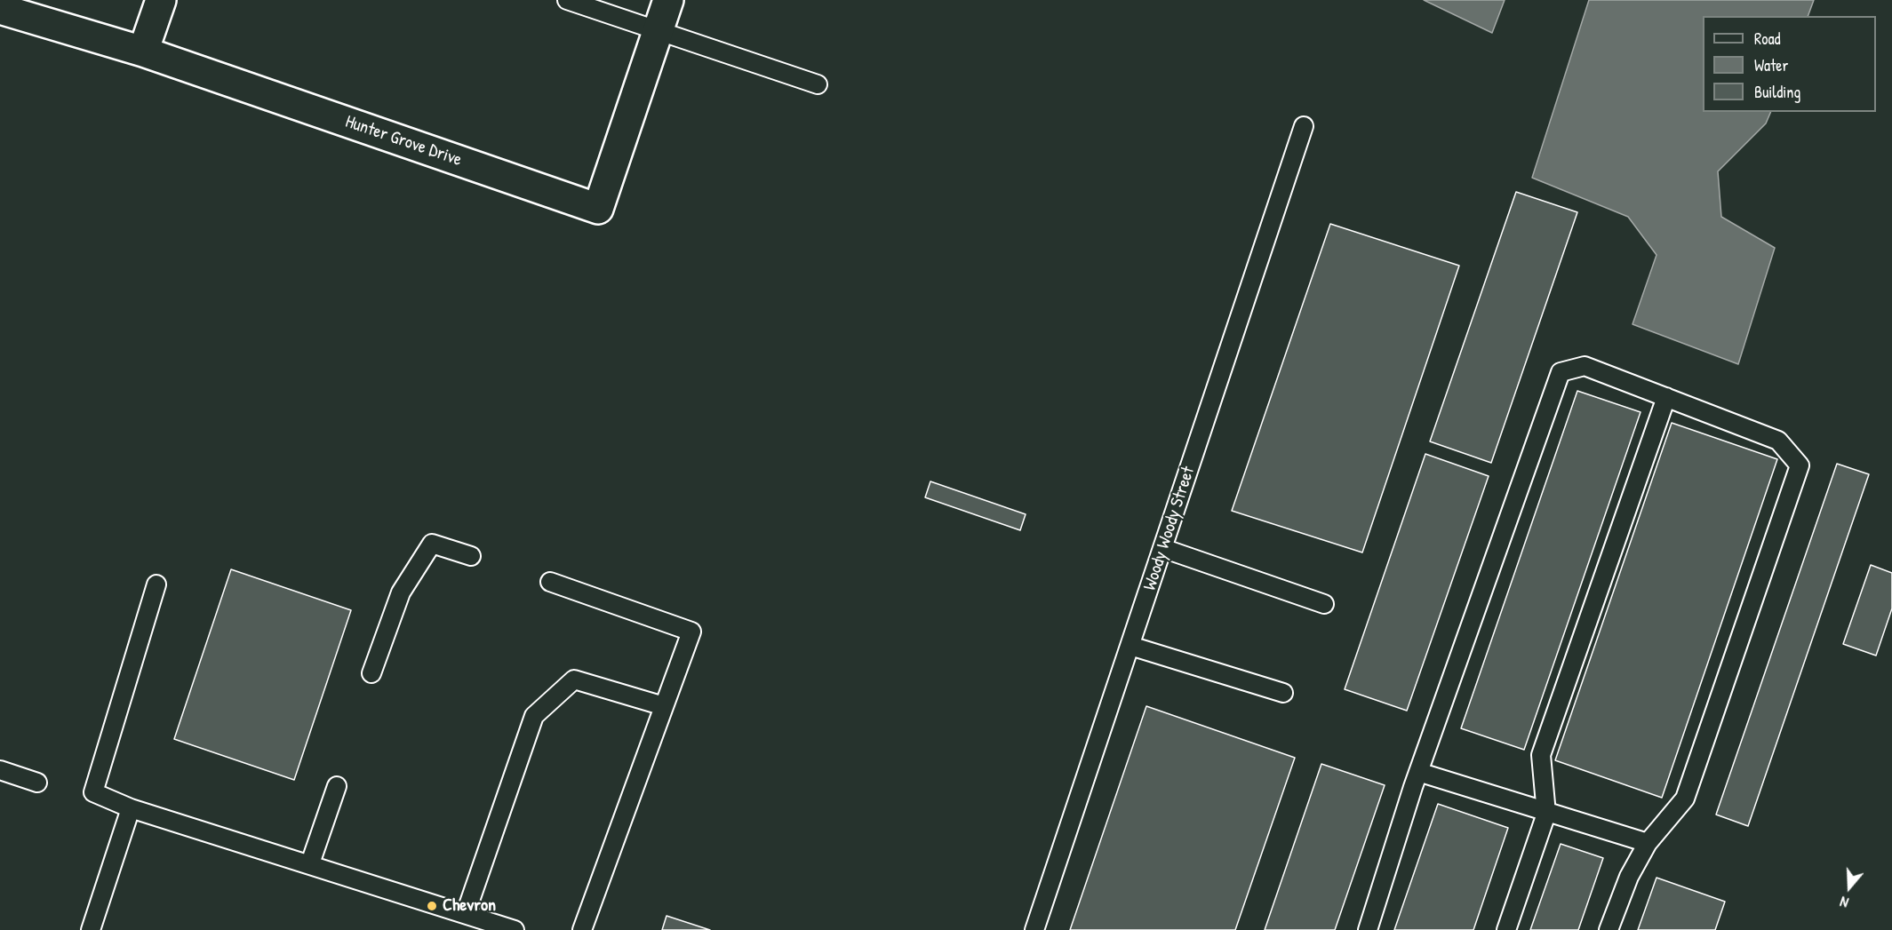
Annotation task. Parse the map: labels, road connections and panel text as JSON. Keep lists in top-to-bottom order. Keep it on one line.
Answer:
{"streets":{"street":["Hunter Grove Drive"],"lane":["Woody Woody Street"]},"places":["Chevron"],"legend":["Road","Water","Building"],"north":"bottom"}
